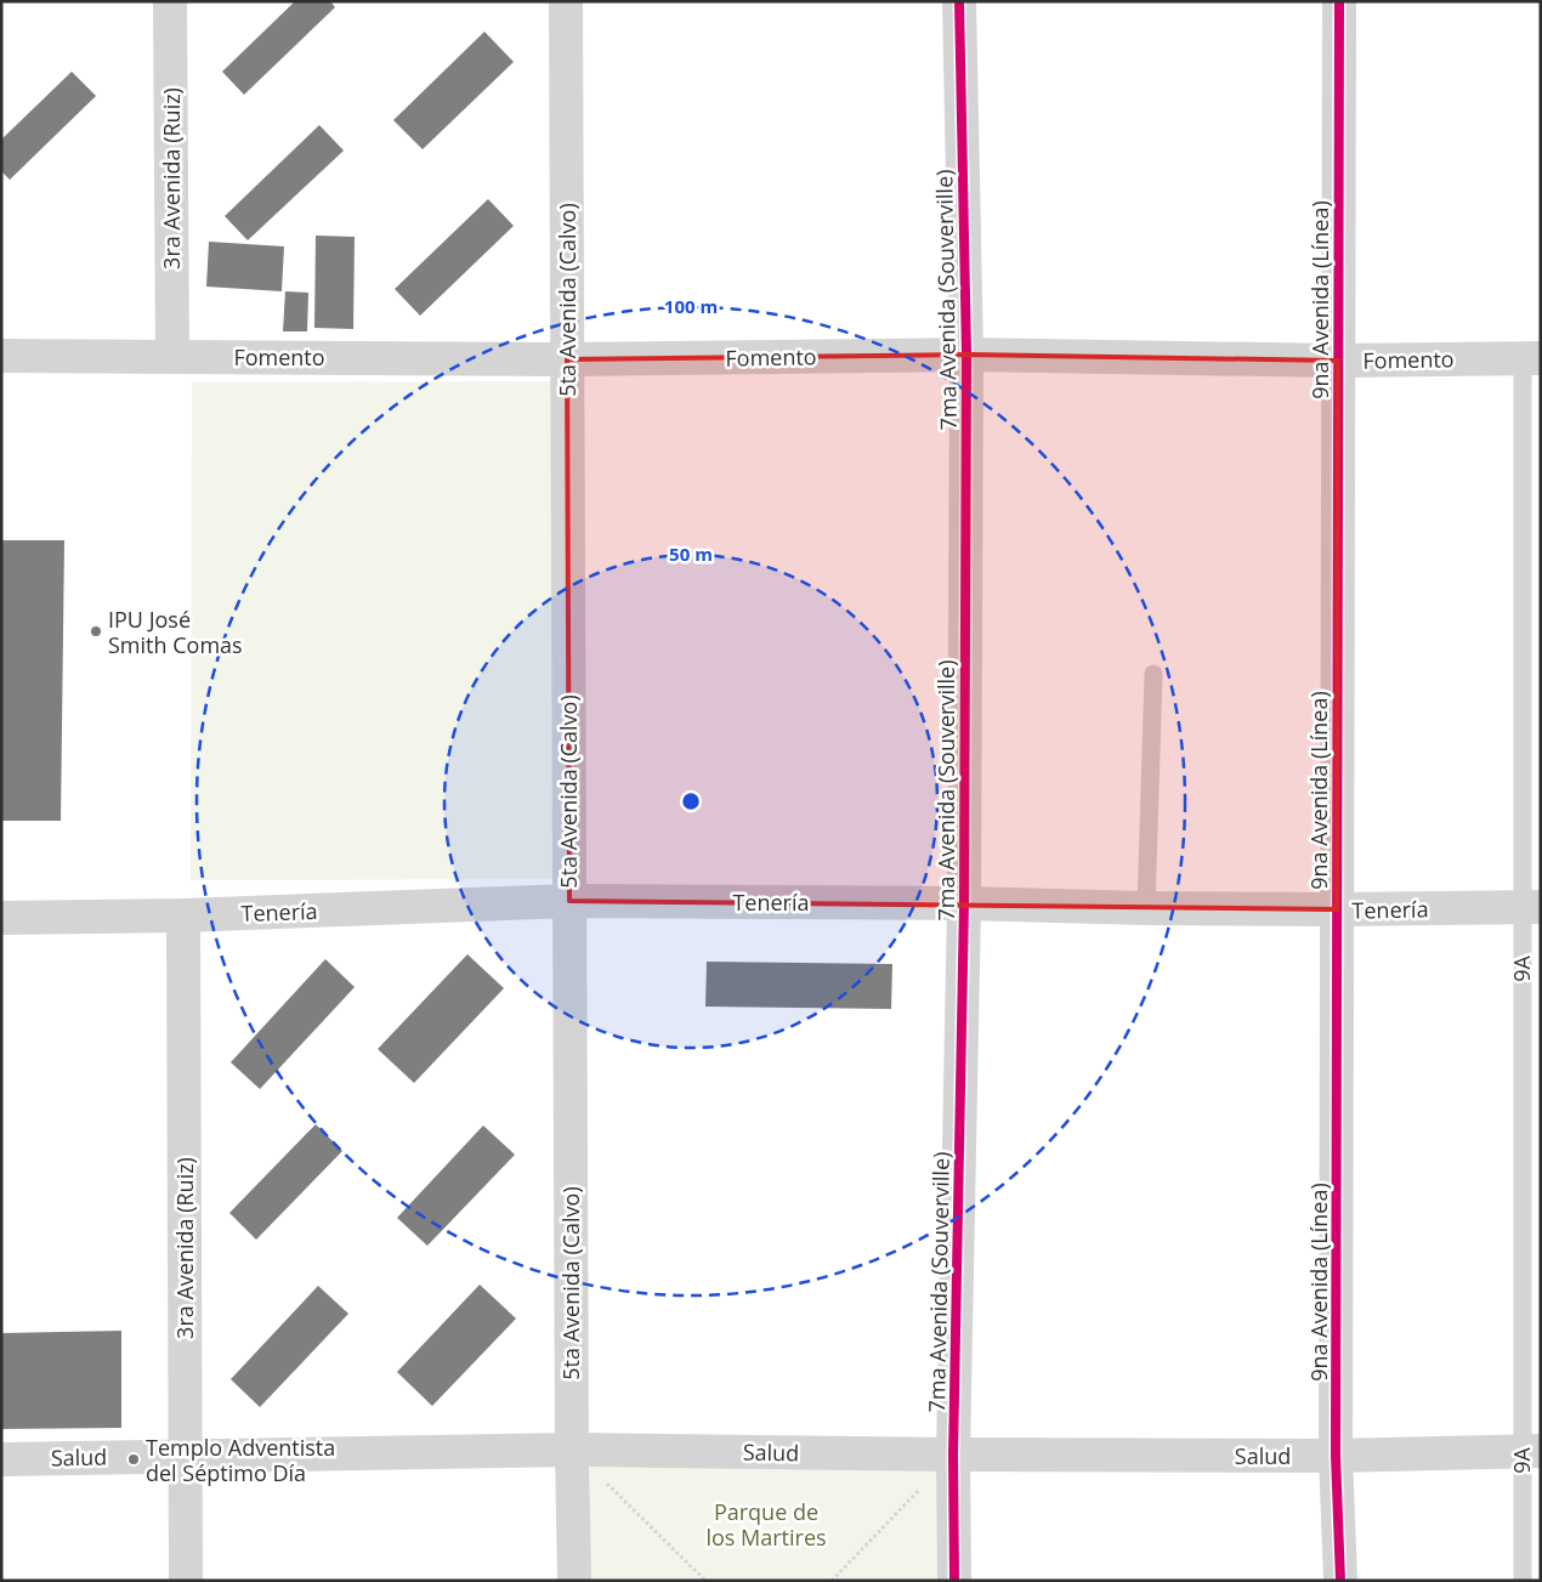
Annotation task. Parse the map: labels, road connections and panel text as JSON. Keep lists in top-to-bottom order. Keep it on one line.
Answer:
{"streets":{"street":["3ra Avenida (Ruiz)","5ta Avenida (Calvo)","7ma Avenida (Souverville)","9na Avenida (Línea)","Fomento","Tenería","Salud"],"lane":["9A"]},"crossings":[["3ra Avenida (Ruiz)","Fomento"],["3ra Avenida (Ruiz)","Tenería"],["3ra Avenida (Ruiz)","Salud"],["5ta Avenida (Calvo)","Fomento"],["5ta Avenida (Calvo)","Tenería"],["5ta Avenida (Calvo)","Salud"],["7ma Avenida (Souverville)","Fomento"],["7ma Avenida (Souverville)","Tenería"],["7ma Avenida (Souverville)","Salud"],["9na Avenida (Línea)","Fomento"],["9na Avenida (Línea)","Tenería"],["9na Avenida (Línea)","Salud"],["Fomento","9A"],["Tenería","9A"],["9A","Salud"]],"parks":["Parque de los Martires"],"places":["IPU José Smith Comas","Templo Adventista del Séptimo Día"],"rings":["100 m","50 m"]}
